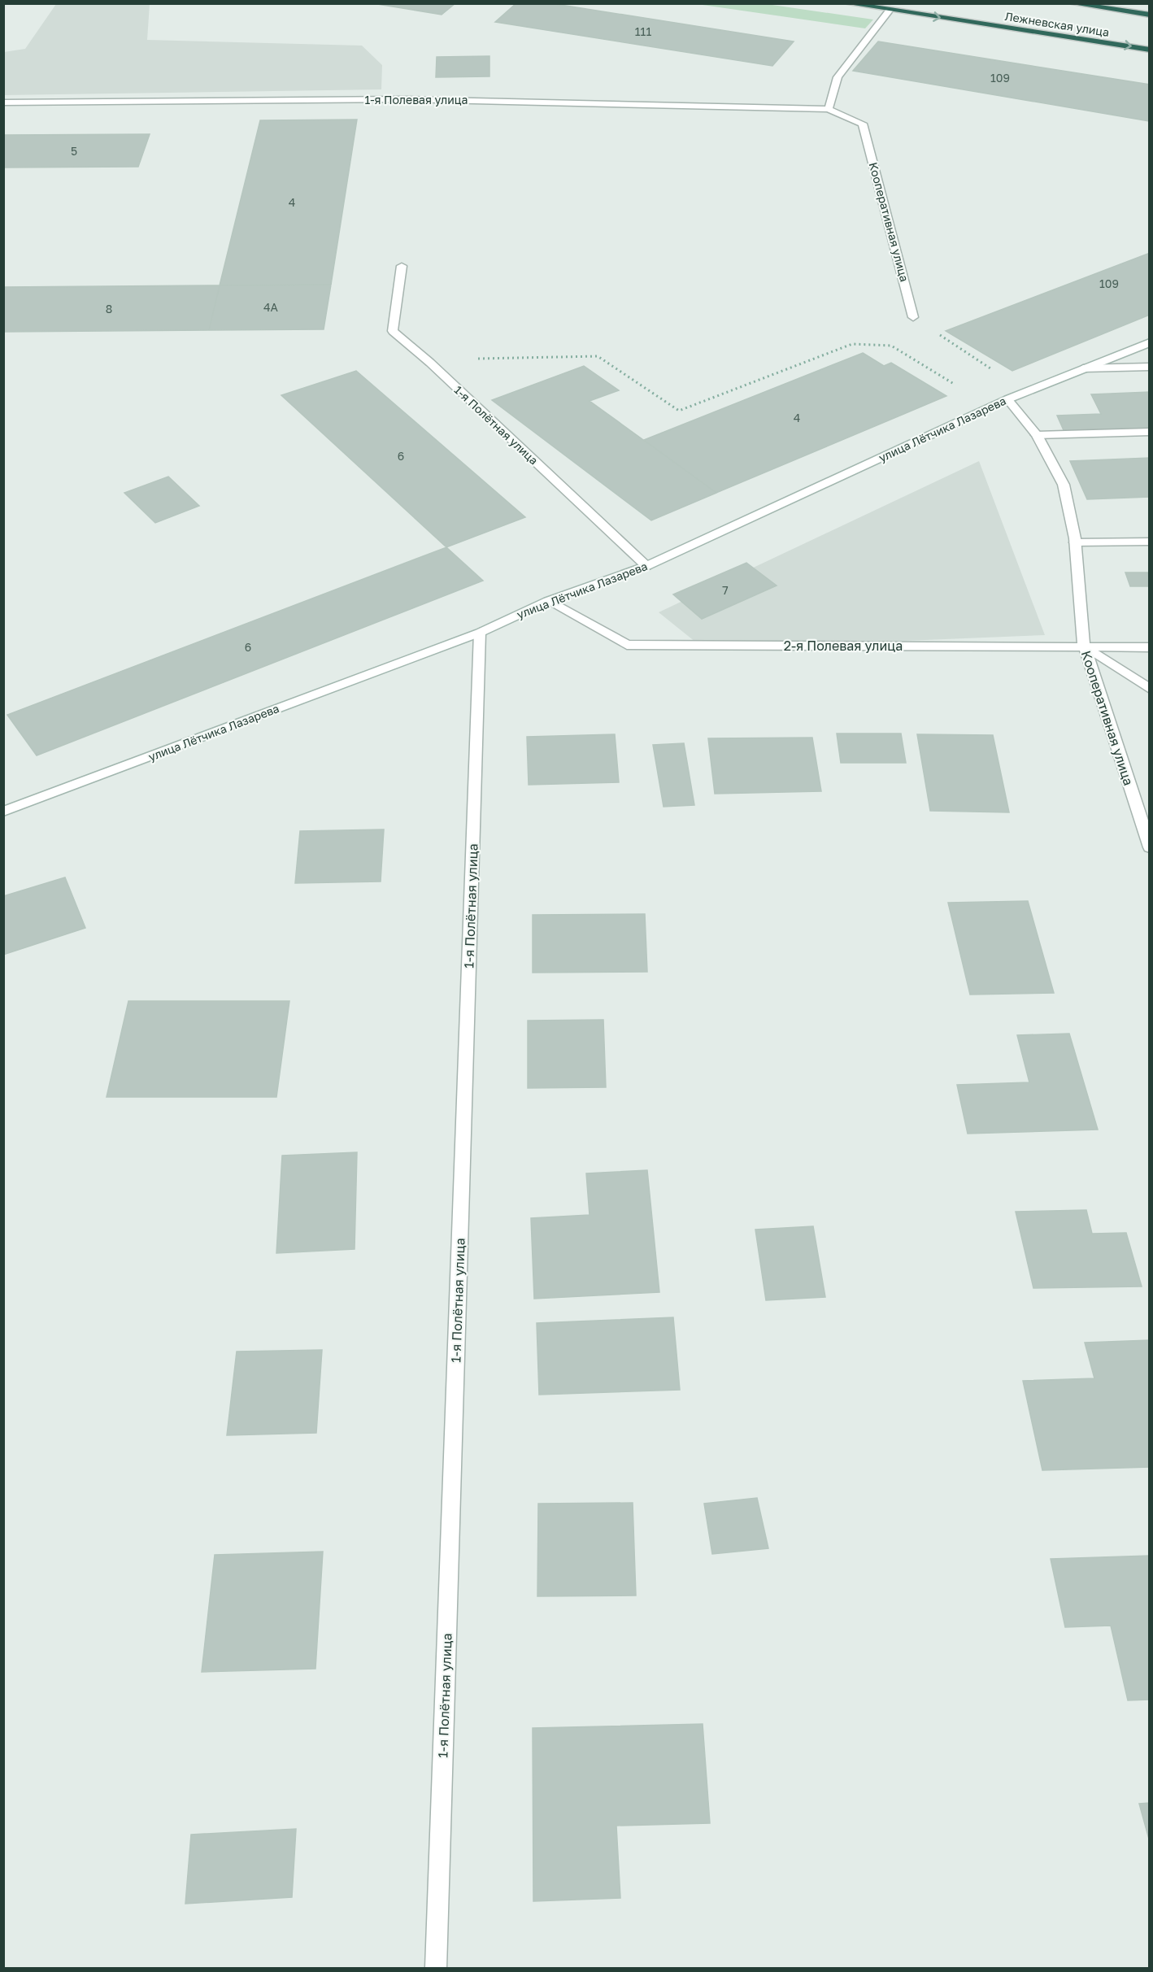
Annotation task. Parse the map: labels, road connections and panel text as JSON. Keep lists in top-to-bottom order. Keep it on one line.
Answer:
{"streets":{"highway":["Лежневская улица"],"street":["1-я Полевая улица","Кооперативная улица","1-я Полётная улица","улица Лётчика Лазарева","2-я Полевая улица"]},"crossings":[["1-я Полевая улица","Кооперативная улица"],["Кооперативная улица","улица Лётчика Лазарева"],["Кооперативная улица","2-я Полевая улица"],["1-я Полётная улица","улица Лётчика Лазарева"],["улица Лётчика Лазарева","2-я Полевая улица"]],"house_numbers":["111","109","5","4","109","4А","8","4","6","7","6"]}
